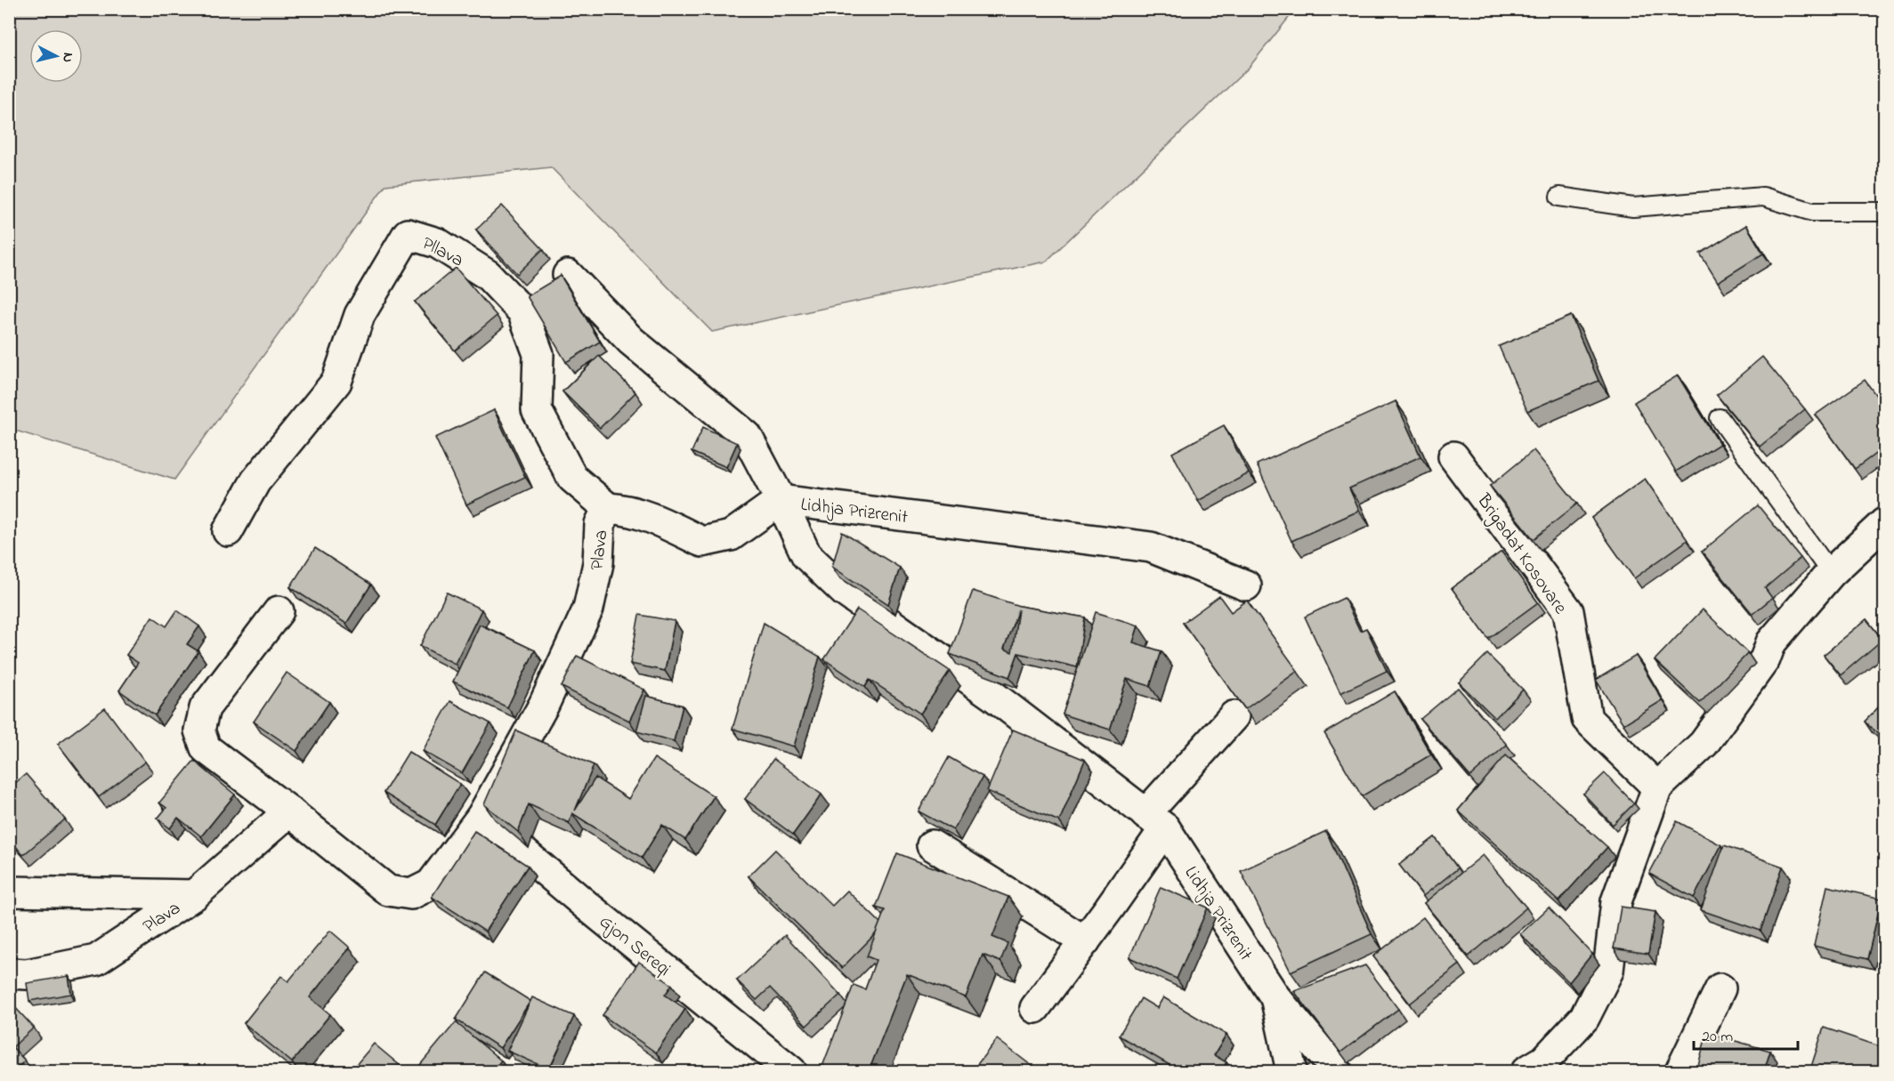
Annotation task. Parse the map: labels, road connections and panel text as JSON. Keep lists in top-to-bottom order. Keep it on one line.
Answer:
{"streets":{"street":["Pllava","Lidhja Prizrenit","Plava","Brigadat Kosovare","Gjon Sereqi"]},"crossings":[["Pllava","Plava"],["Lidhja Prizrenit","Plava"],["Plava","Gjon Sereqi"]],"scale_bar":"20 m","north":"right"}
